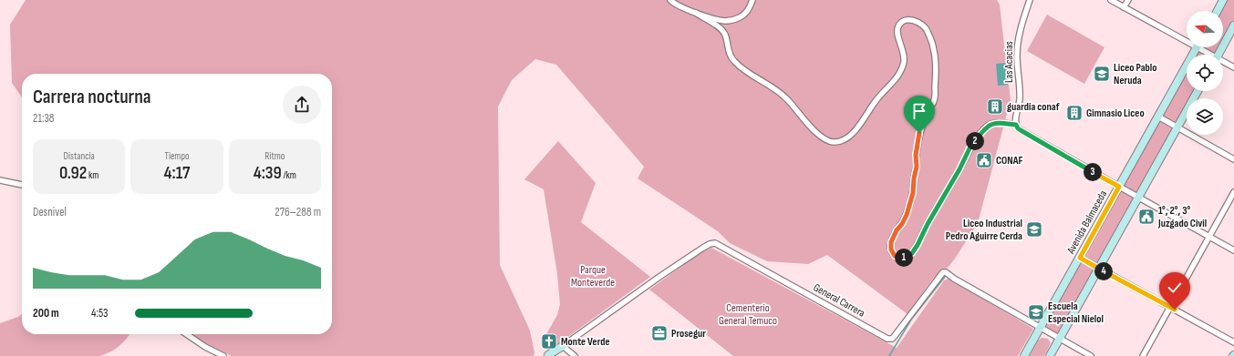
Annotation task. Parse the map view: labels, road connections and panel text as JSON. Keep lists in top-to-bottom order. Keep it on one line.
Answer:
{"streets":{"main road":["Avenida Balmaceda"],"street":["Las Acacias","General Carrera"]},"crossings":[["Avenida Balmaceda","General Carrera"]],"parks":["Parque Monteverde","Cementerio General Temuco"],"places":{"school or university":["Liceo Pablo Neruda","Liceo Industrial Pedro Aguirre Cerda","Escuela Especial Nielol"],"building":["guardia conaf","Gimnasio Liceo"],"public building":["CONAF","1°, 2°, 3° Juzgado Civil"],"office":["Prosegur"],"church":["Monte Verde"]},"north":"left","page":{"heading":["Carrera nocturna","21:38"],"pins":["2","3","1","4"],"stats":[["Distancia","0.92 km"],["Tiempo","4:17"],["Ritmo","4:39 /km"]],"chart":["Desnivel","276–288 m"],"list":[{"name":"200 m","note":"4:53"}]}}
